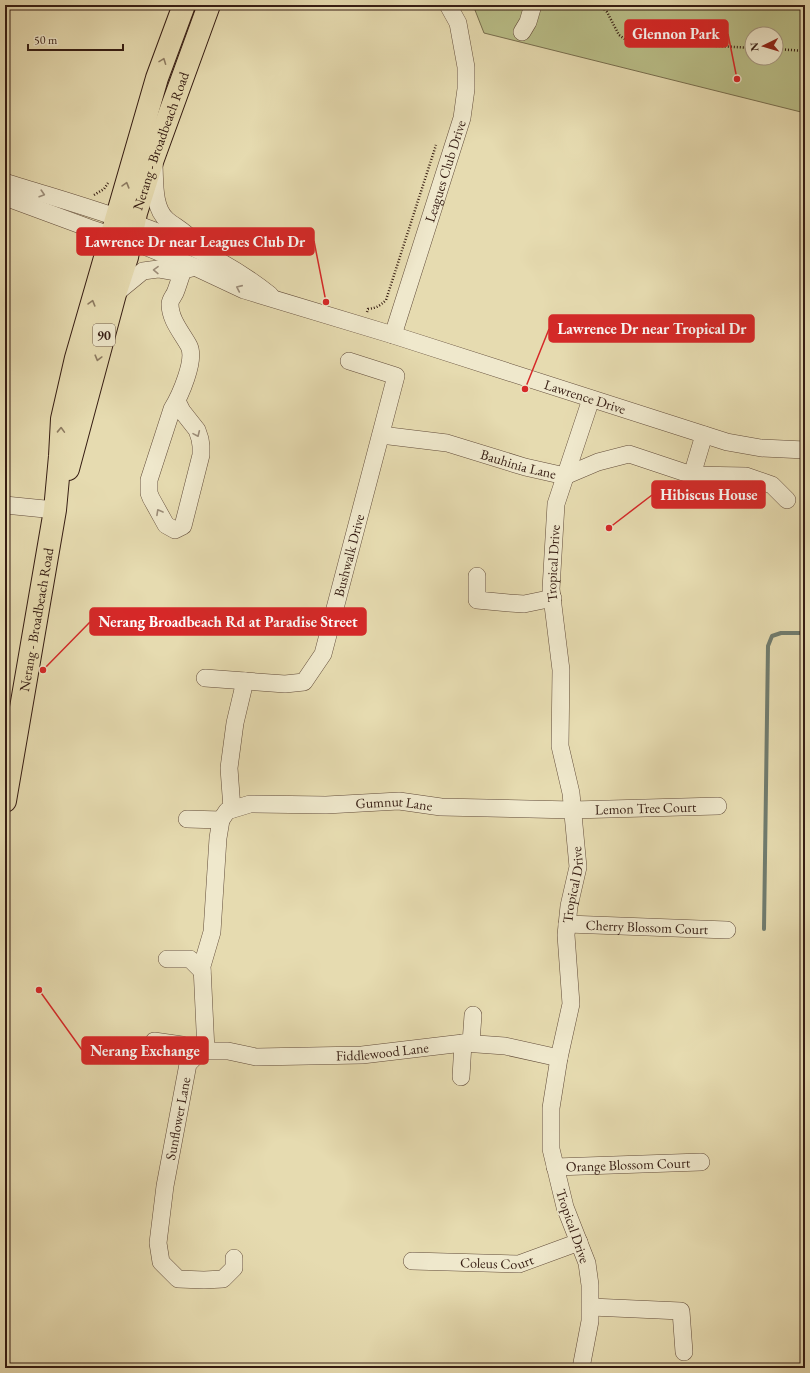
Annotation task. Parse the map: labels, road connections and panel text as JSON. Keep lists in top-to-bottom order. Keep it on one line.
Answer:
{"streets":{"main road":["Nerang - Broadbeach Road","90"],"street":["Leagues Club Drive","Lawrence Drive","Bauhinia Lane","Bushwalk Drive","Tropical Drive","Gumnut Lane","Lemon Tree Court","Cherry Blossom Court","Fiddlewood Lane","Sunflower Lane","Orange Blossom Court","Coleus Court"]},"crossings":[["Nerang - Broadbeach Road","Lawrence Drive"],["Leagues Club Drive","Lawrence Drive"],["Lawrence Drive","Tropical Drive"],["Bauhinia Lane","Bushwalk Drive"],["Bauhinia Lane","Tropical Drive"],["Tropical Drive","Gumnut Lane"],["Tropical Drive","Lemon Tree Court"],["Tropical Drive","Cherry Blossom Court"],["Tropical Drive","Fiddlewood Lane"],["Tropical Drive","Orange Blossom Court"],["Tropical Drive","Coleus Court"],["Gumnut Lane","Lemon Tree Court"],["Fiddlewood Lane","Sunflower Lane"]],"places":["Glennon Park","Lawrence Dr near Leagues Club Dr","Lawrence Dr near Tropical Dr","Hibiscus House","Nerang Broadbeach Rd at Paradise Street","Nerang Exchange"],"scale_bar":"50 m","north":"left"}
